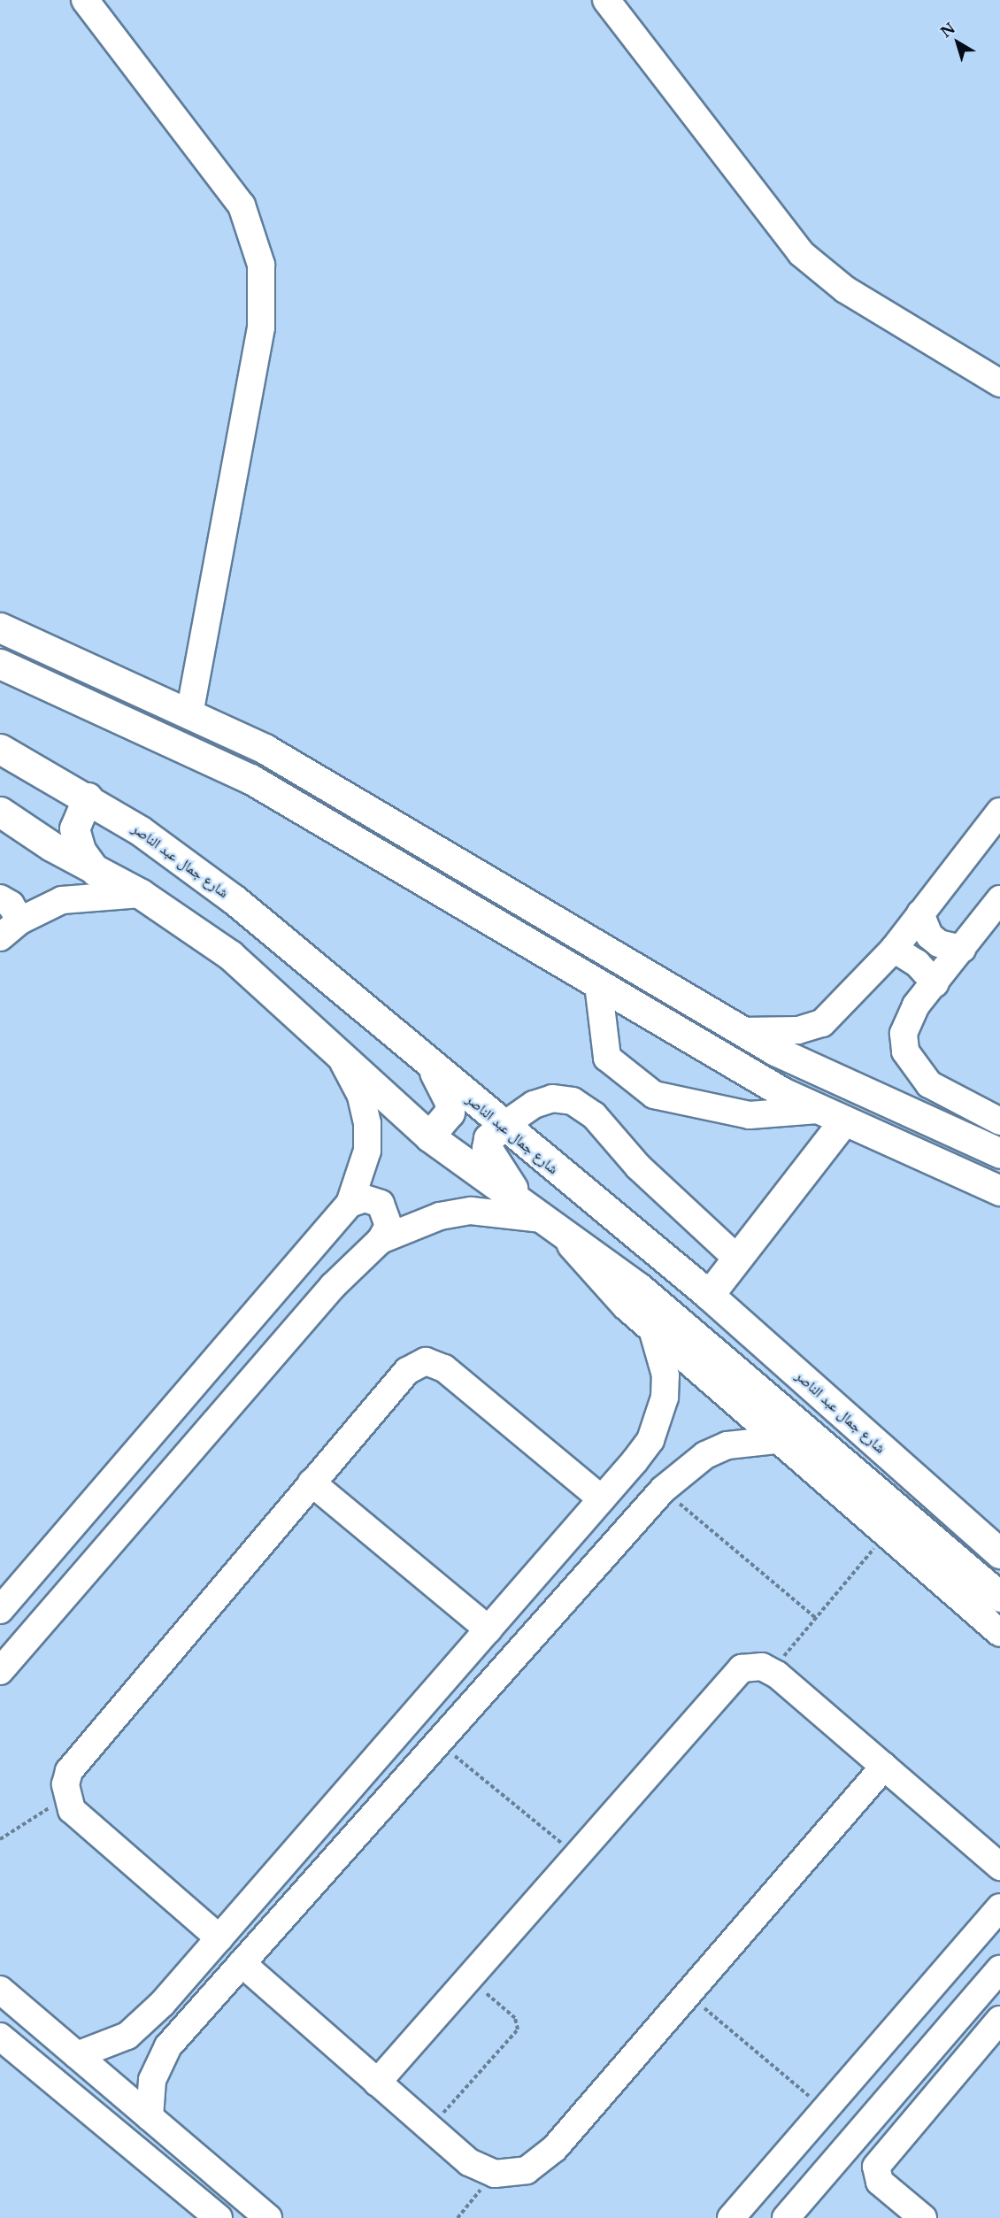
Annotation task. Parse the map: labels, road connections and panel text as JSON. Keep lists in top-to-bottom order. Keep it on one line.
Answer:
{"streets":{"main road":["شارع جمال عبد الناصر"]},"north":"top left"}
